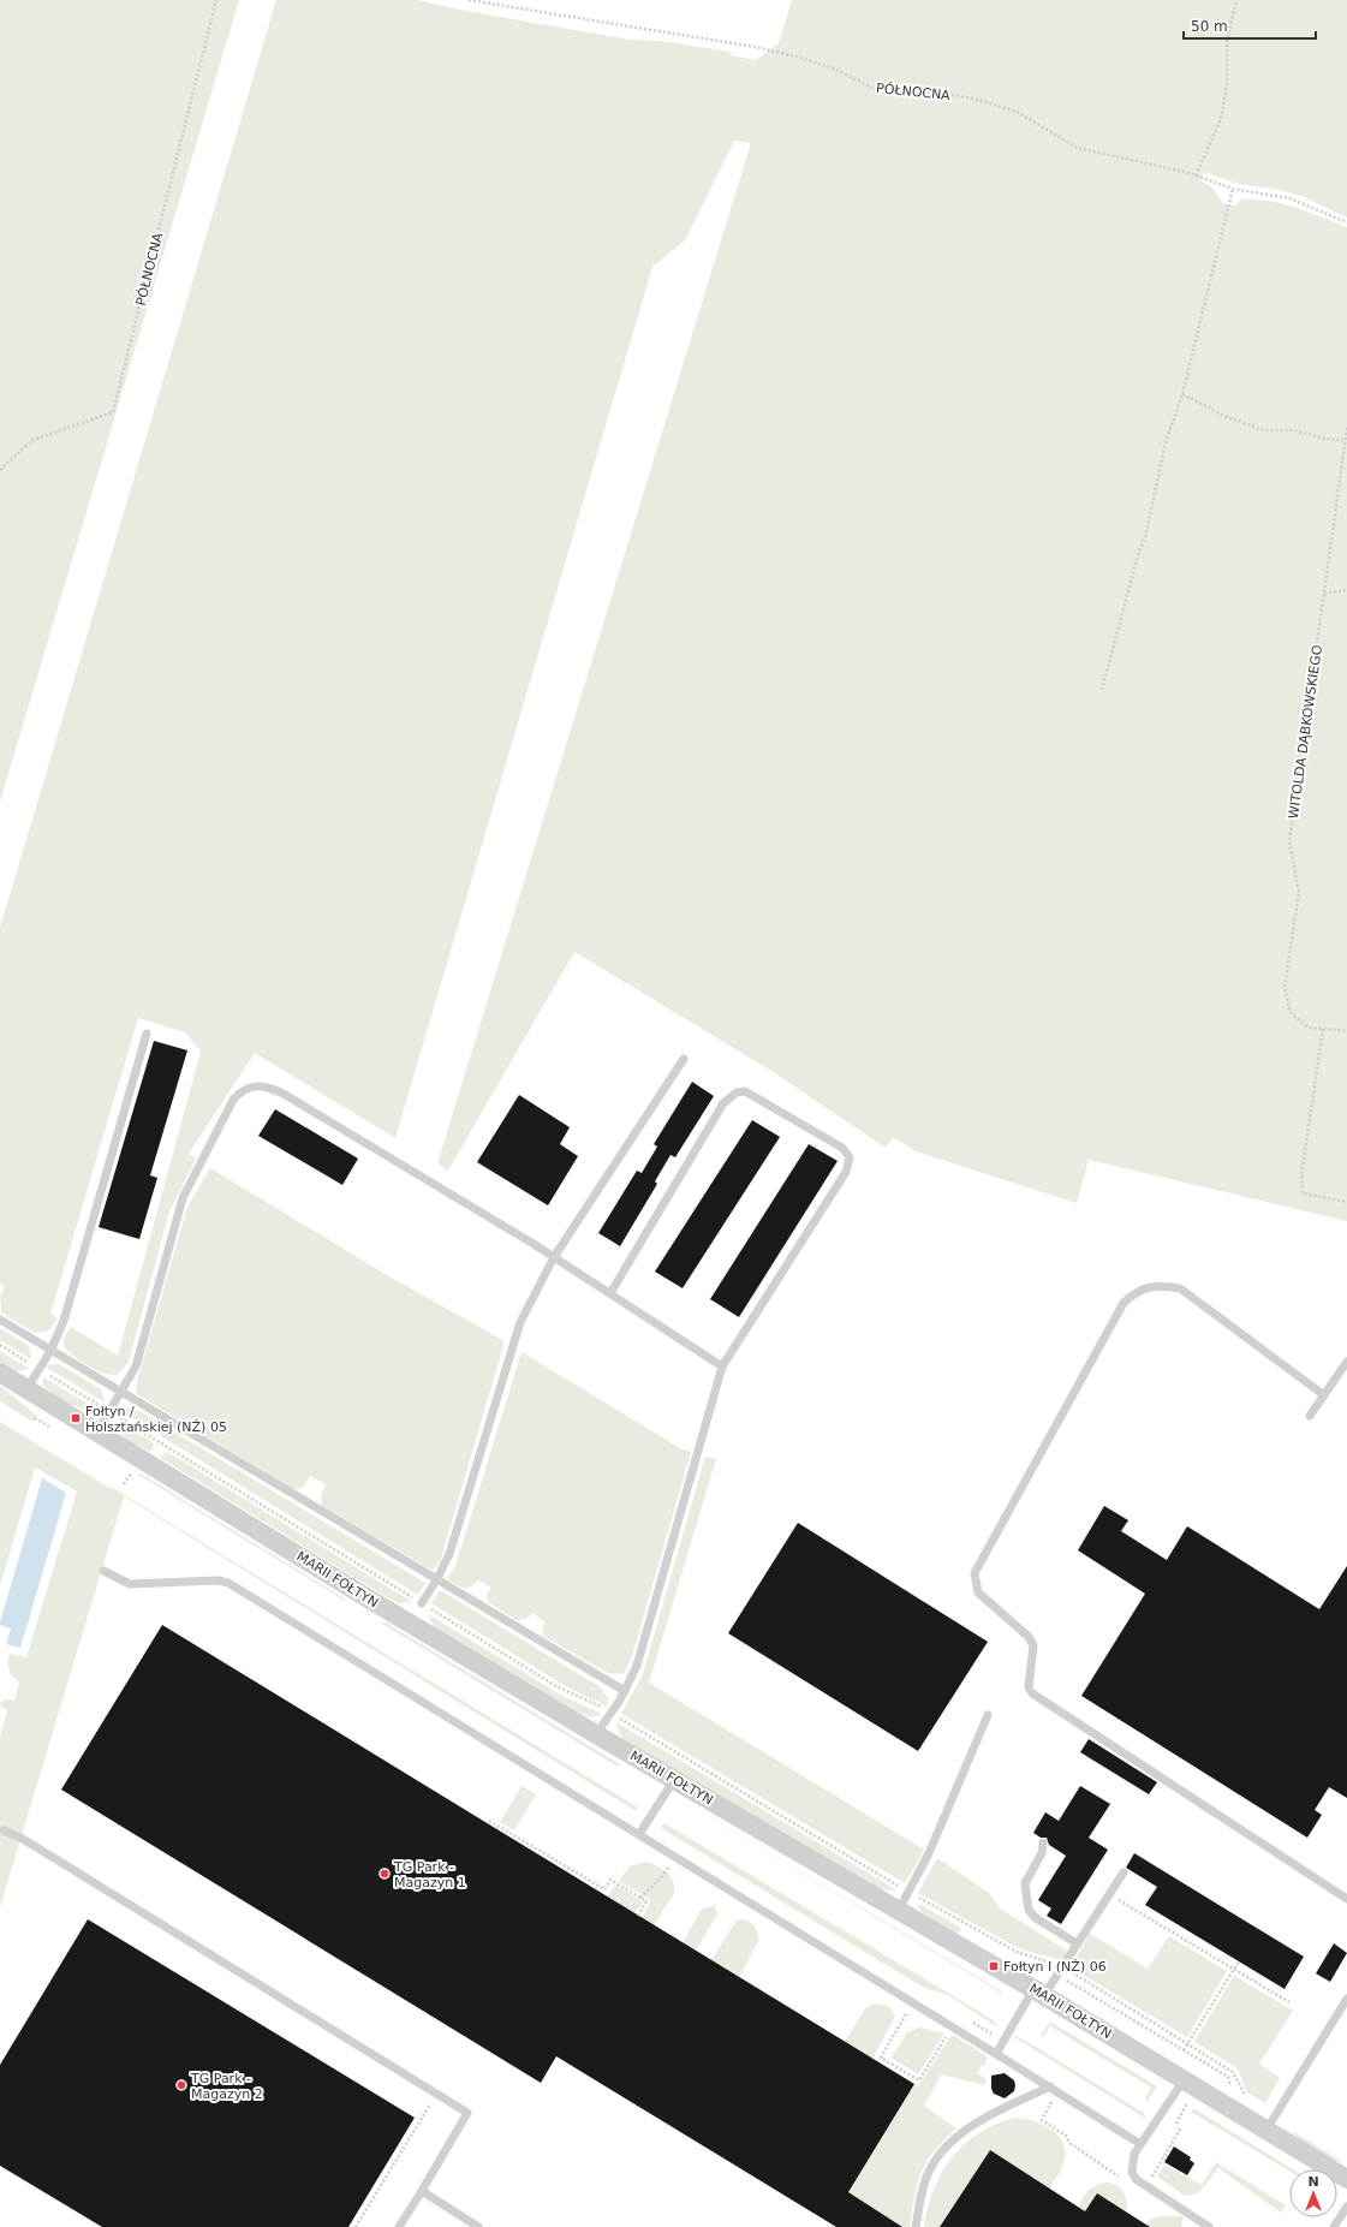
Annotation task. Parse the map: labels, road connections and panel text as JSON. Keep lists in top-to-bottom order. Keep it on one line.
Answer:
{"streets":{"street":["MARII FOŁTYN"],"path":["PÓŁNOCNA","WITOLDA DĄBKOWSKIEGO"]},"places":{"transit":["Fołtyn / Holsztańskiej (NŻ) 05","Fołtyn I (NŻ) 06"],"other":["TG Park - Magazyn 1","TG Park - Magazyn 2"]},"scale_bar":"50 m","north":"top"}
